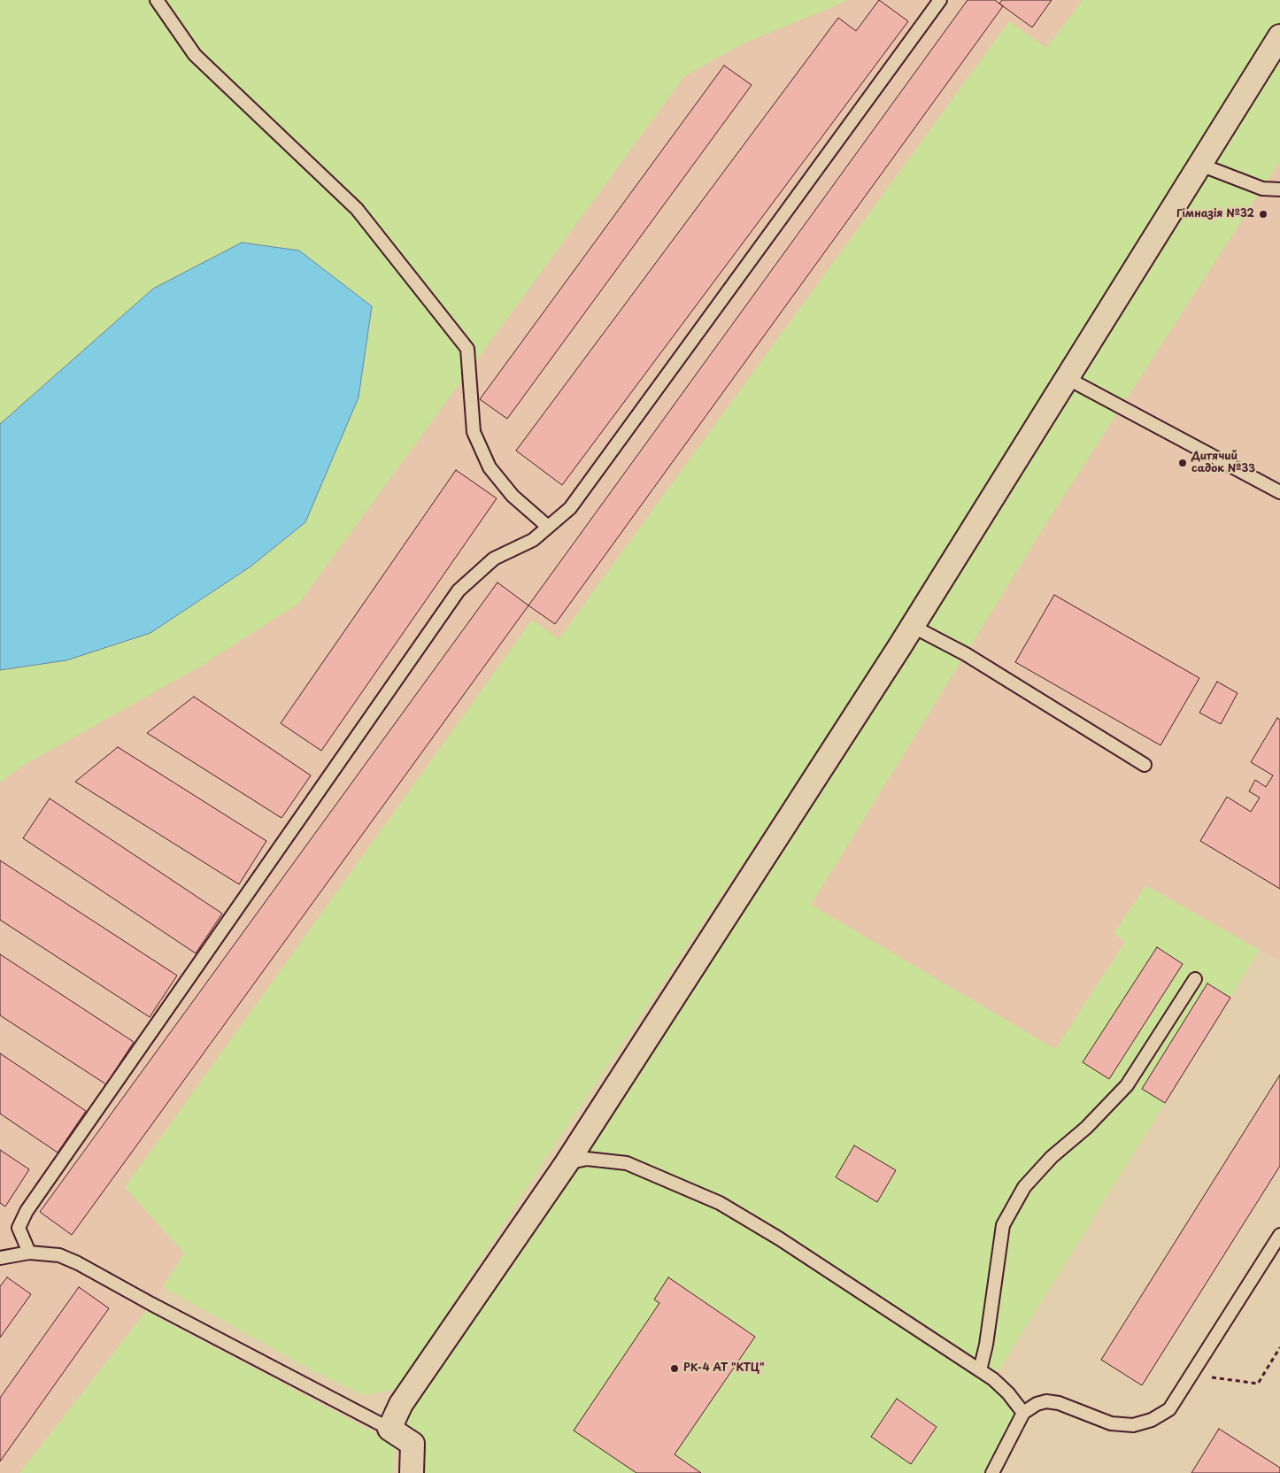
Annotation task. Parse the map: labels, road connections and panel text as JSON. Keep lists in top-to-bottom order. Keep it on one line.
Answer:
{"places":["Гімназія №32","Дитячий садок №33","РК-4 АТ \"КТЦ\""]}
